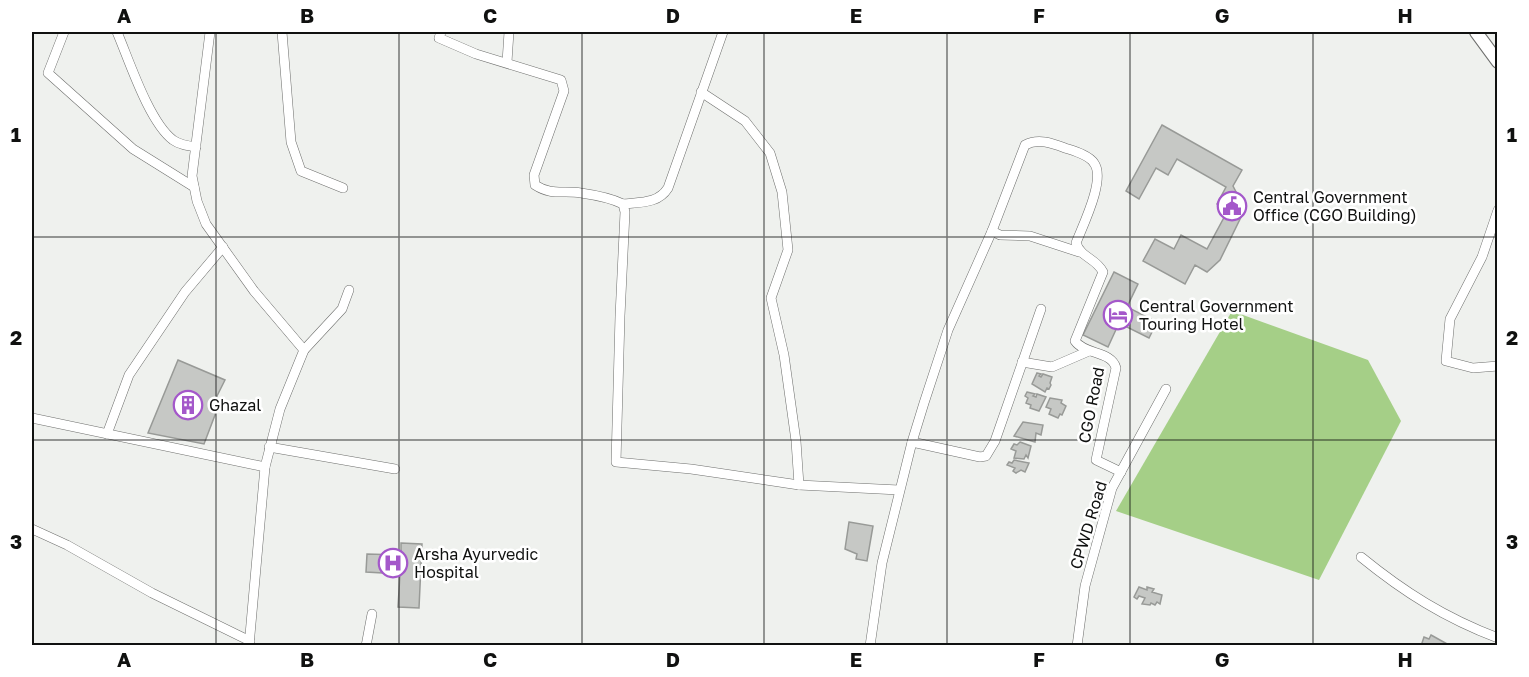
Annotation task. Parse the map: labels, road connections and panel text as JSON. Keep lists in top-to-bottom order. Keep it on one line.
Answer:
{"streets":{"street":["CGO Road","CPWD Road"]},"crossings":[["CGO Road","CPWD Road"]],"places":{"public building":["Central Government Office (CGO Building)"],"hotel":["Central Government Touring Hotel"],"building":["Ghazal"],"hospital":["Arsha Ayurvedic Hospital"]},"grid":{"columns":["A","B","C","D","E","F","G","H"],"rows":["1","2","3"]}}
